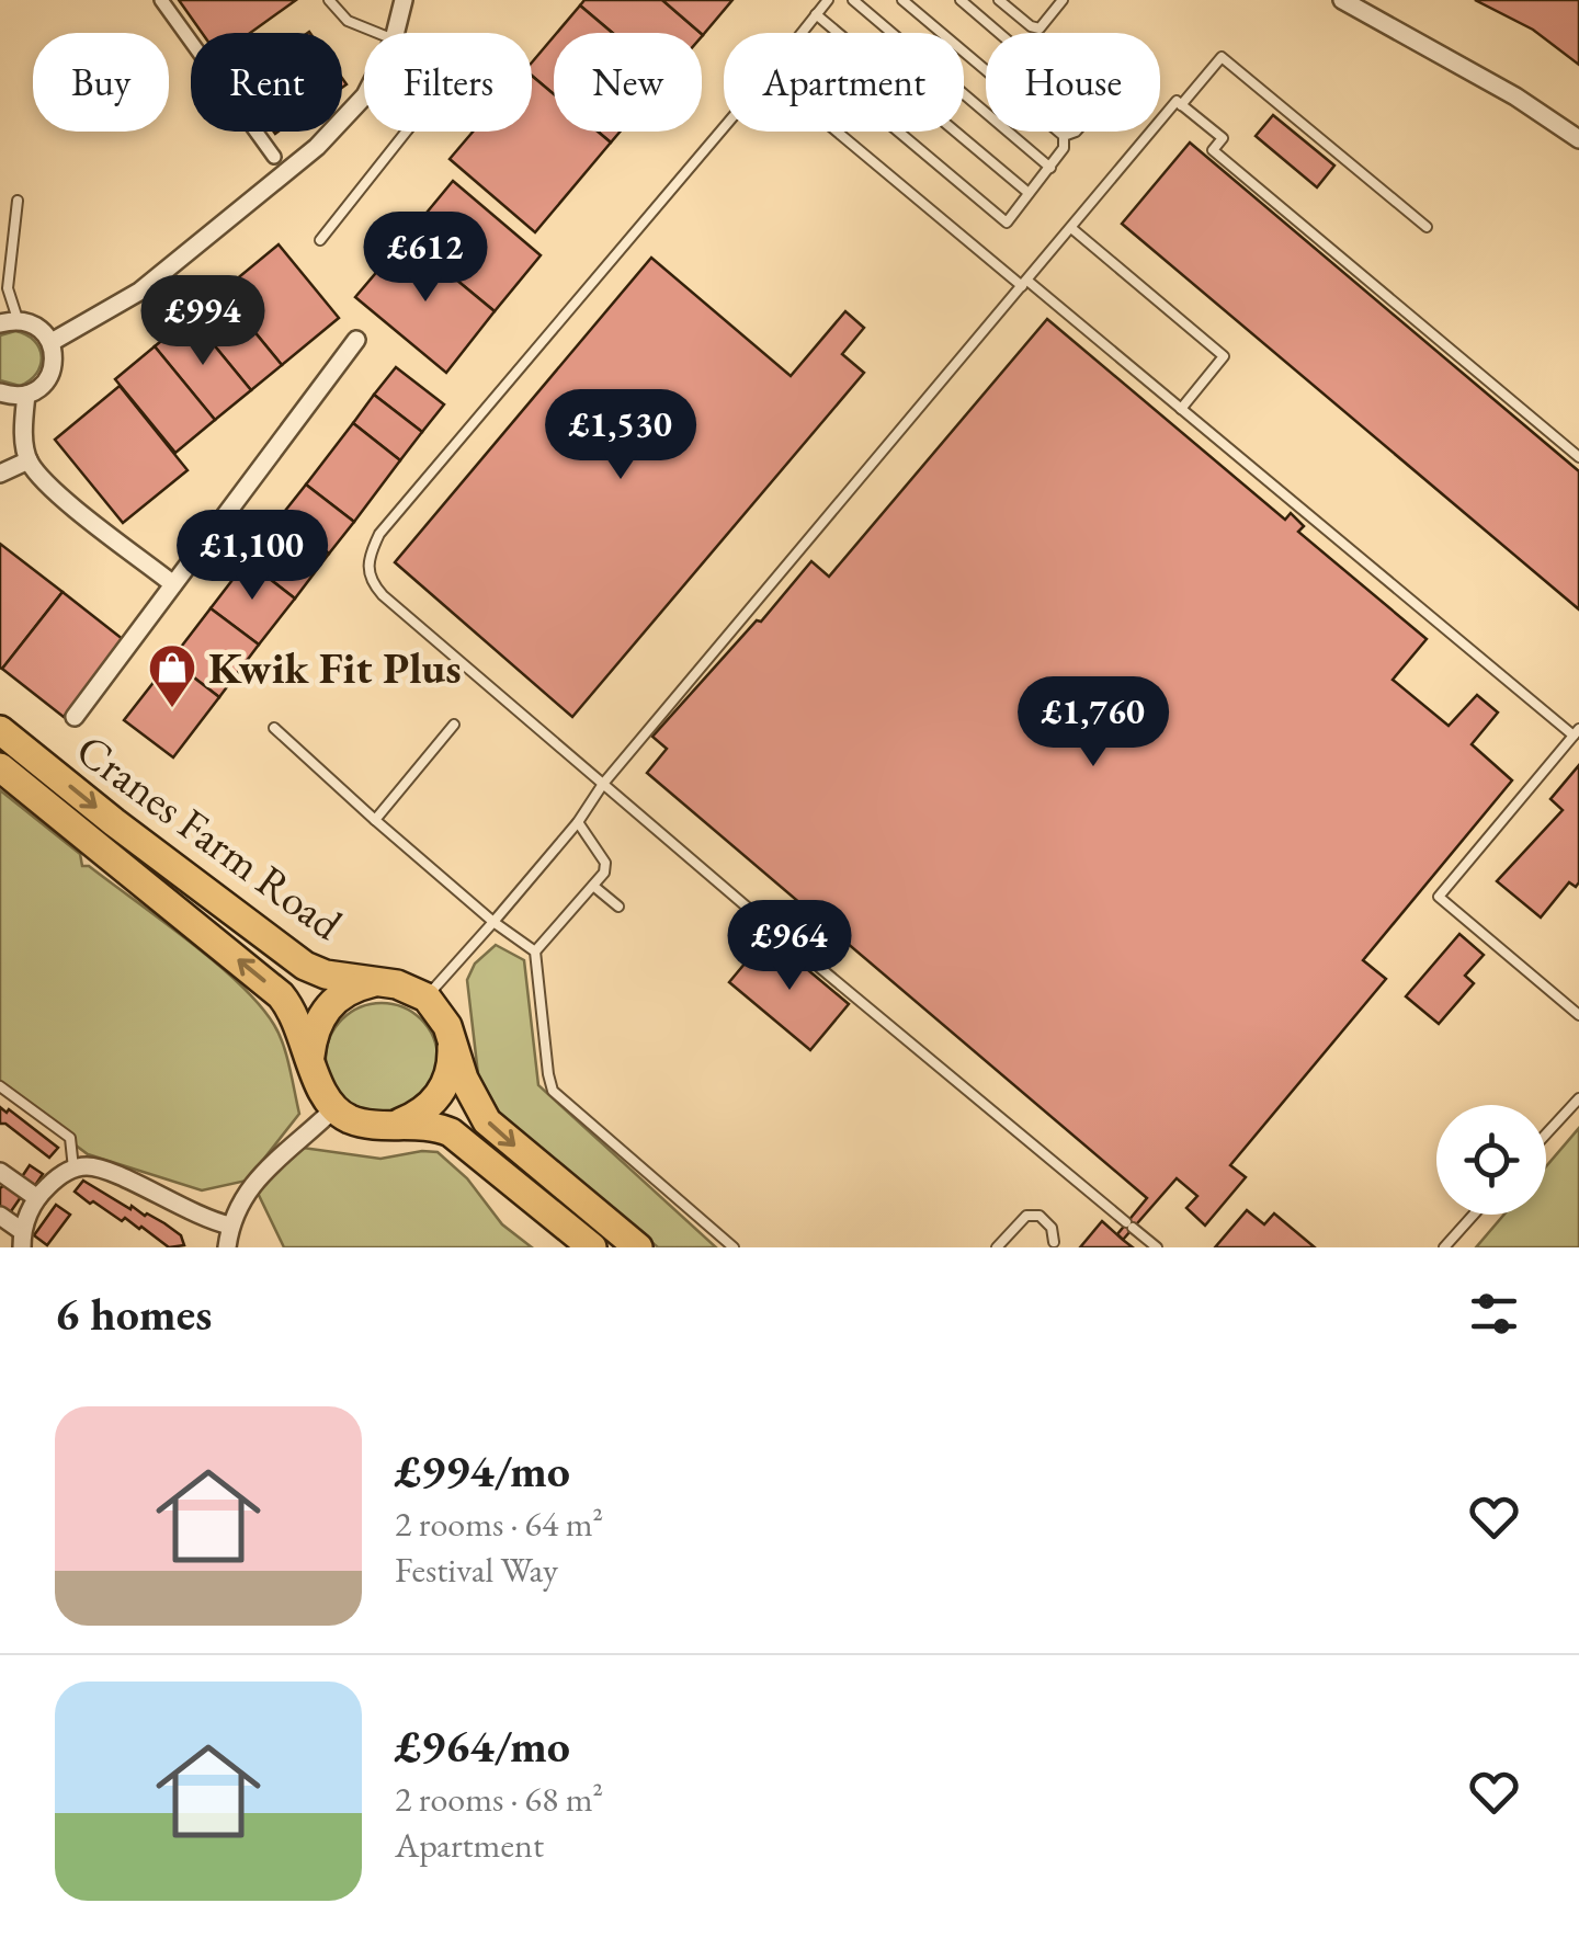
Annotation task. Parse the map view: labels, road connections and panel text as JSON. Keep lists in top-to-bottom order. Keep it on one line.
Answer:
{"streets":{"main road":["Cranes Farm Road"]},"places":{"shop":["Kwik Fit Plus"]},"page":{"chip":["Buy","Rent","Filters","New","Apartment","House"],"price":["£612","£994","£1,530","£1,100","£1,760","£964"],"heading":"6 homes","list":[{"name":"£994/mo","note":"2 rooms · 64 m² · Festival Way"},{"name":"£964/mo","note":"2 rooms · 68 m² · Apartment"}]}}
